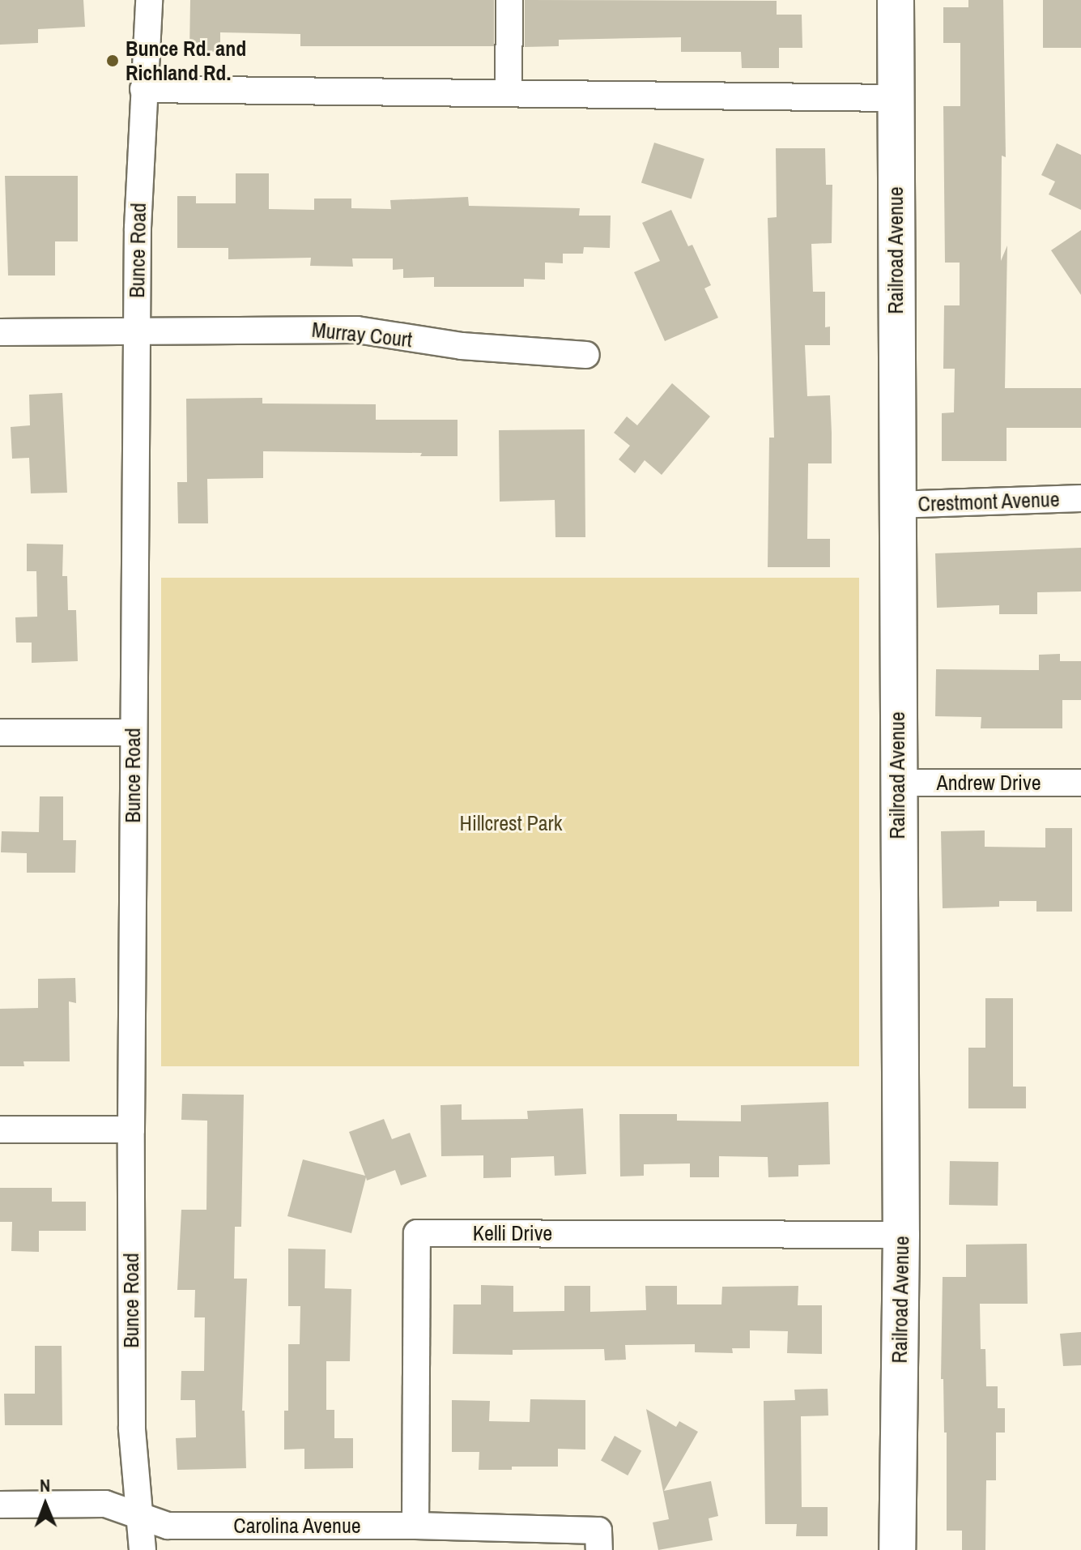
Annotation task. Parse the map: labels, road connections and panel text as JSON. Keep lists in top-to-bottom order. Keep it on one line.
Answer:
{"streets":{"street":["Bunce Road","Railroad Avenue","Murray Court","Crestmont Avenue","Andrew Drive","Kelli Drive","Carolina Avenue"]},"crossings":[["Bunce Road","Murray Court"],["Bunce Road","Carolina Avenue"],["Railroad Avenue","Crestmont Avenue"],["Railroad Avenue","Andrew Drive"],["Railroad Avenue","Kelli Drive"],["Kelli Drive","Carolina Avenue"]],"parks":["Hillcrest Park"],"places":["Bunce Rd. and Richland Rd."],"north":"top"}
